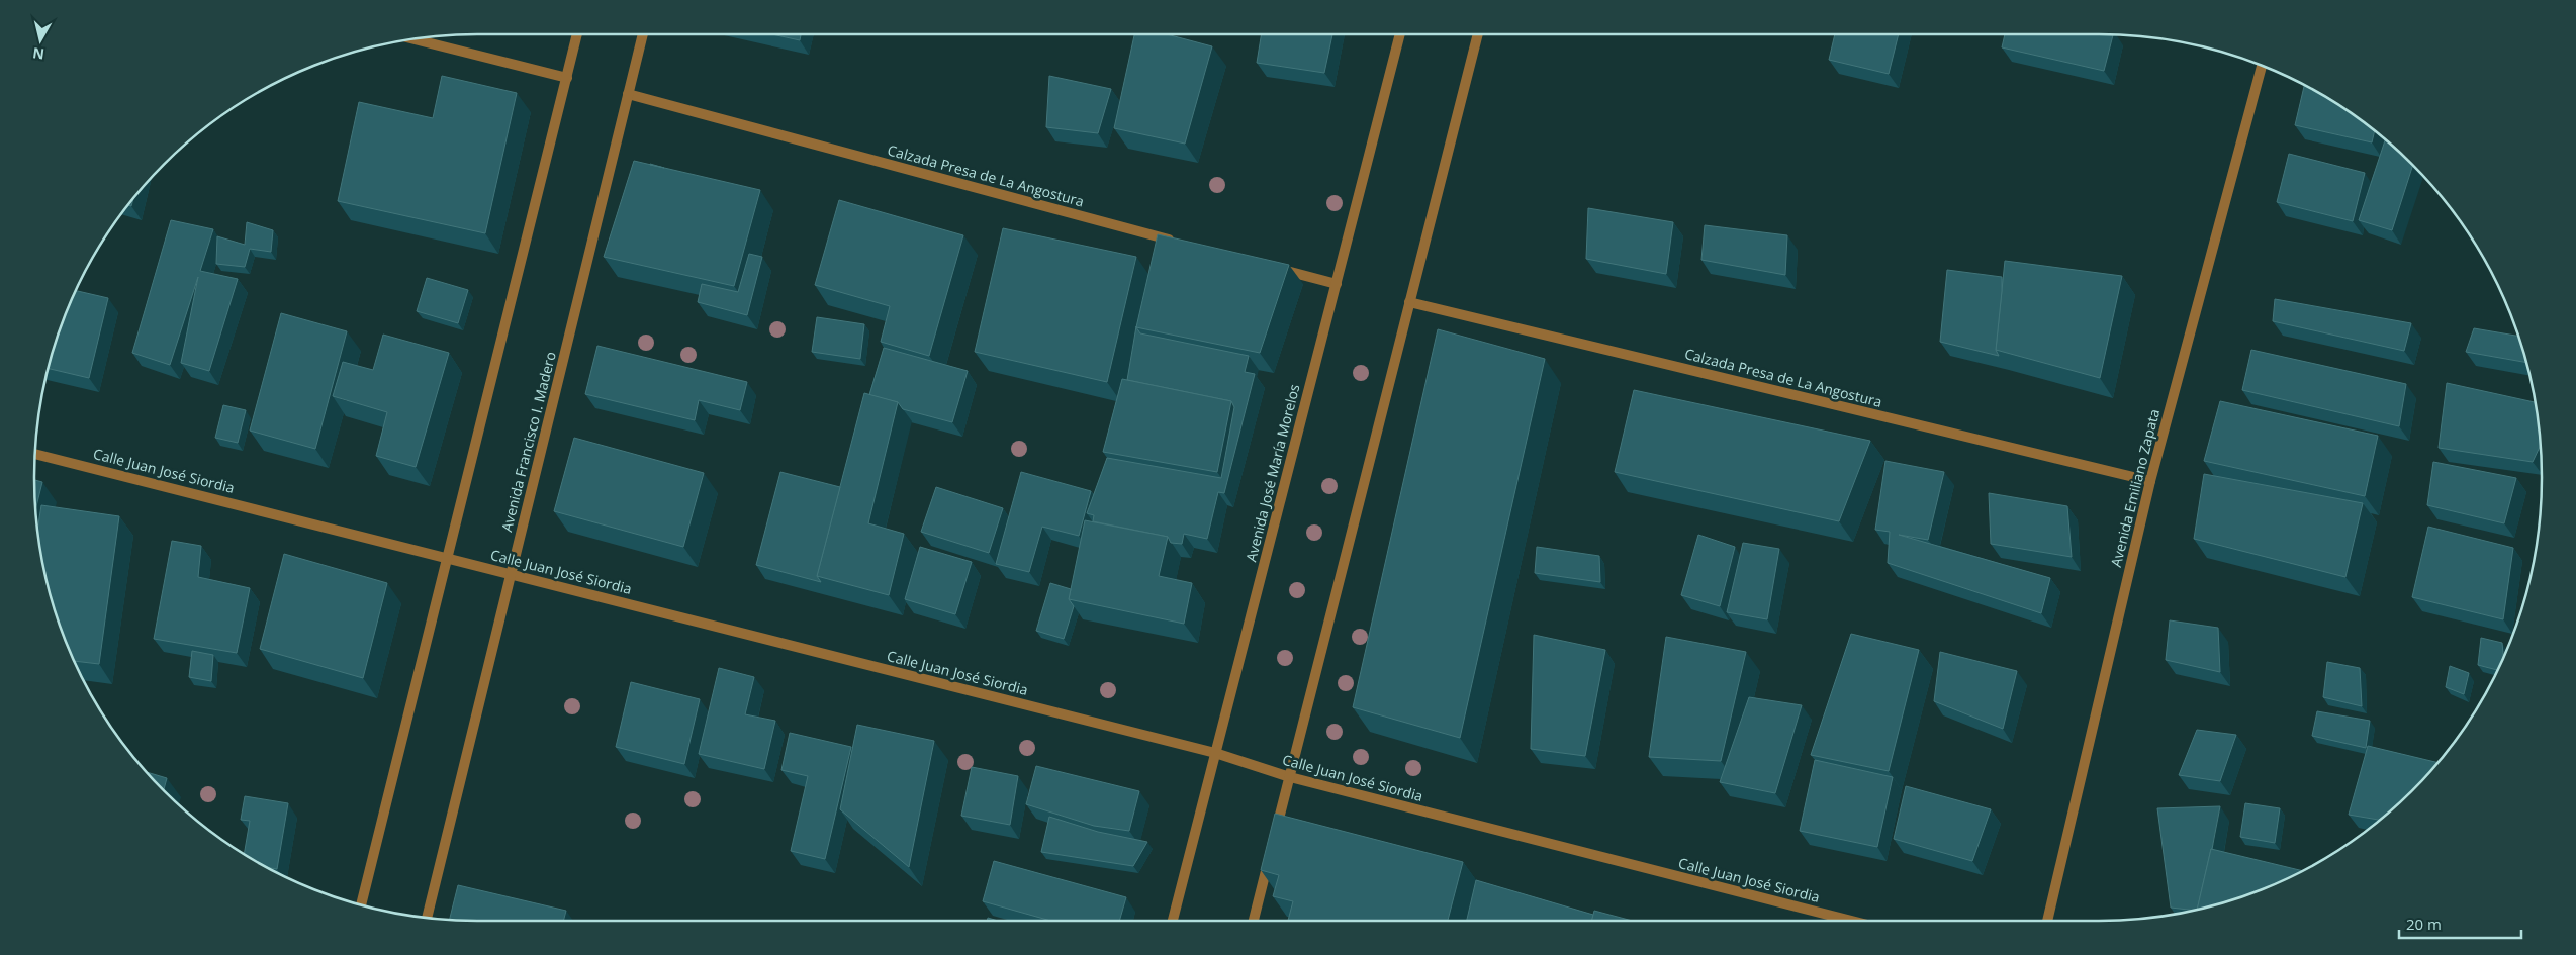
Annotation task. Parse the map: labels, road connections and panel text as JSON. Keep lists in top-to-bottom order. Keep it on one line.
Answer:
{"streets":{"street":["Calzada Presa de La Angostura","Avenida Francisco I. Madero","Calle Juan José Siordia","Avenida José María Morelos","Avenida Emiliano Zapata"]},"crossings":[["Calzada Presa de La Angostura","Avenida Francisco I. Madero"],["Calzada Presa de La Angostura","Avenida Emiliano Zapata"],["Avenida Francisco I. Madero","Calle Juan José Siordia"],["Calle Juan José Siordia","Avenida José María Morelos"]],"scale_bar":"20 m","north":"bottom"}
